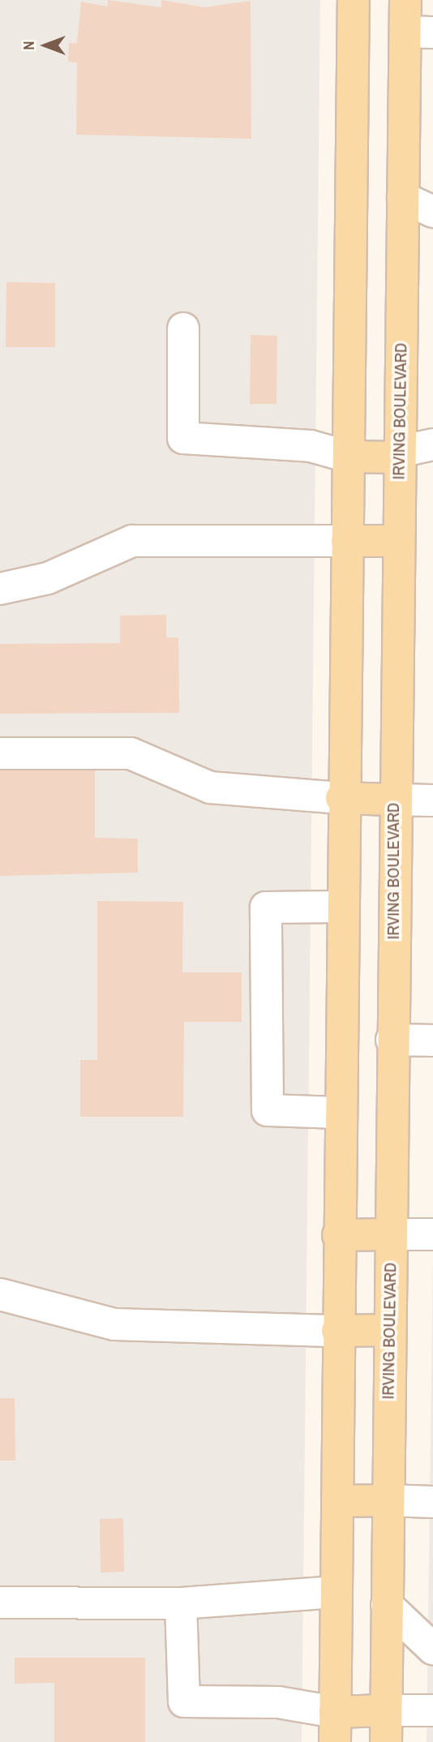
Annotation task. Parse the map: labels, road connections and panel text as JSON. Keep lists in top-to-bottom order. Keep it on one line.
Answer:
{"streets":{"main road":["IRVING BOULEVARD"]},"north":"left"}
